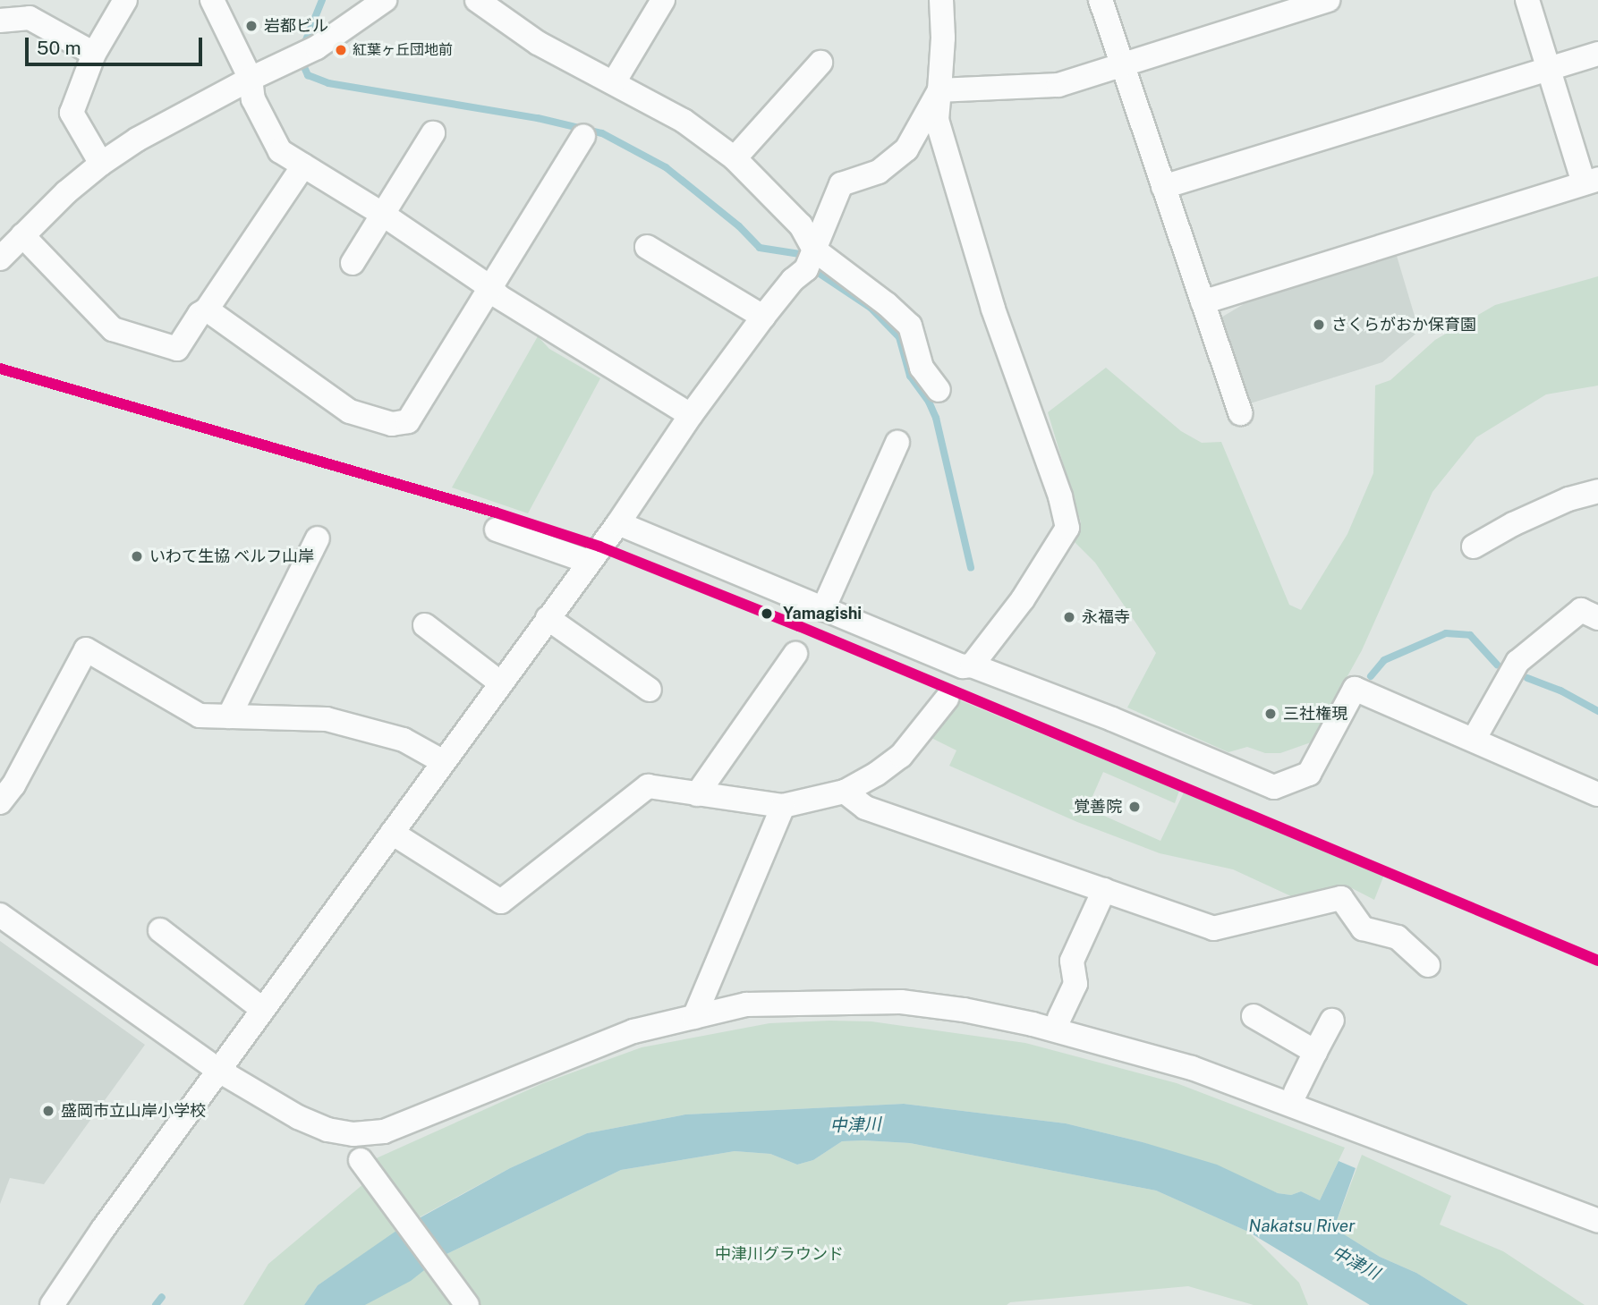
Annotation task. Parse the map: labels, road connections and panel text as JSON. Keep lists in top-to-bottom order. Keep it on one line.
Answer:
{"water":["中津川","Nakatsu River"],"parks":["中津川グラウンド"],"places":["岩都ビル","紅葉ヶ丘団地前","さくらがおか保育園","いわて生協 ベルフ山岸","Yamagishi","永福寺","三社権現","覚善院","盛岡市立山岸小学校"],"scale_bar":"50 m"}
